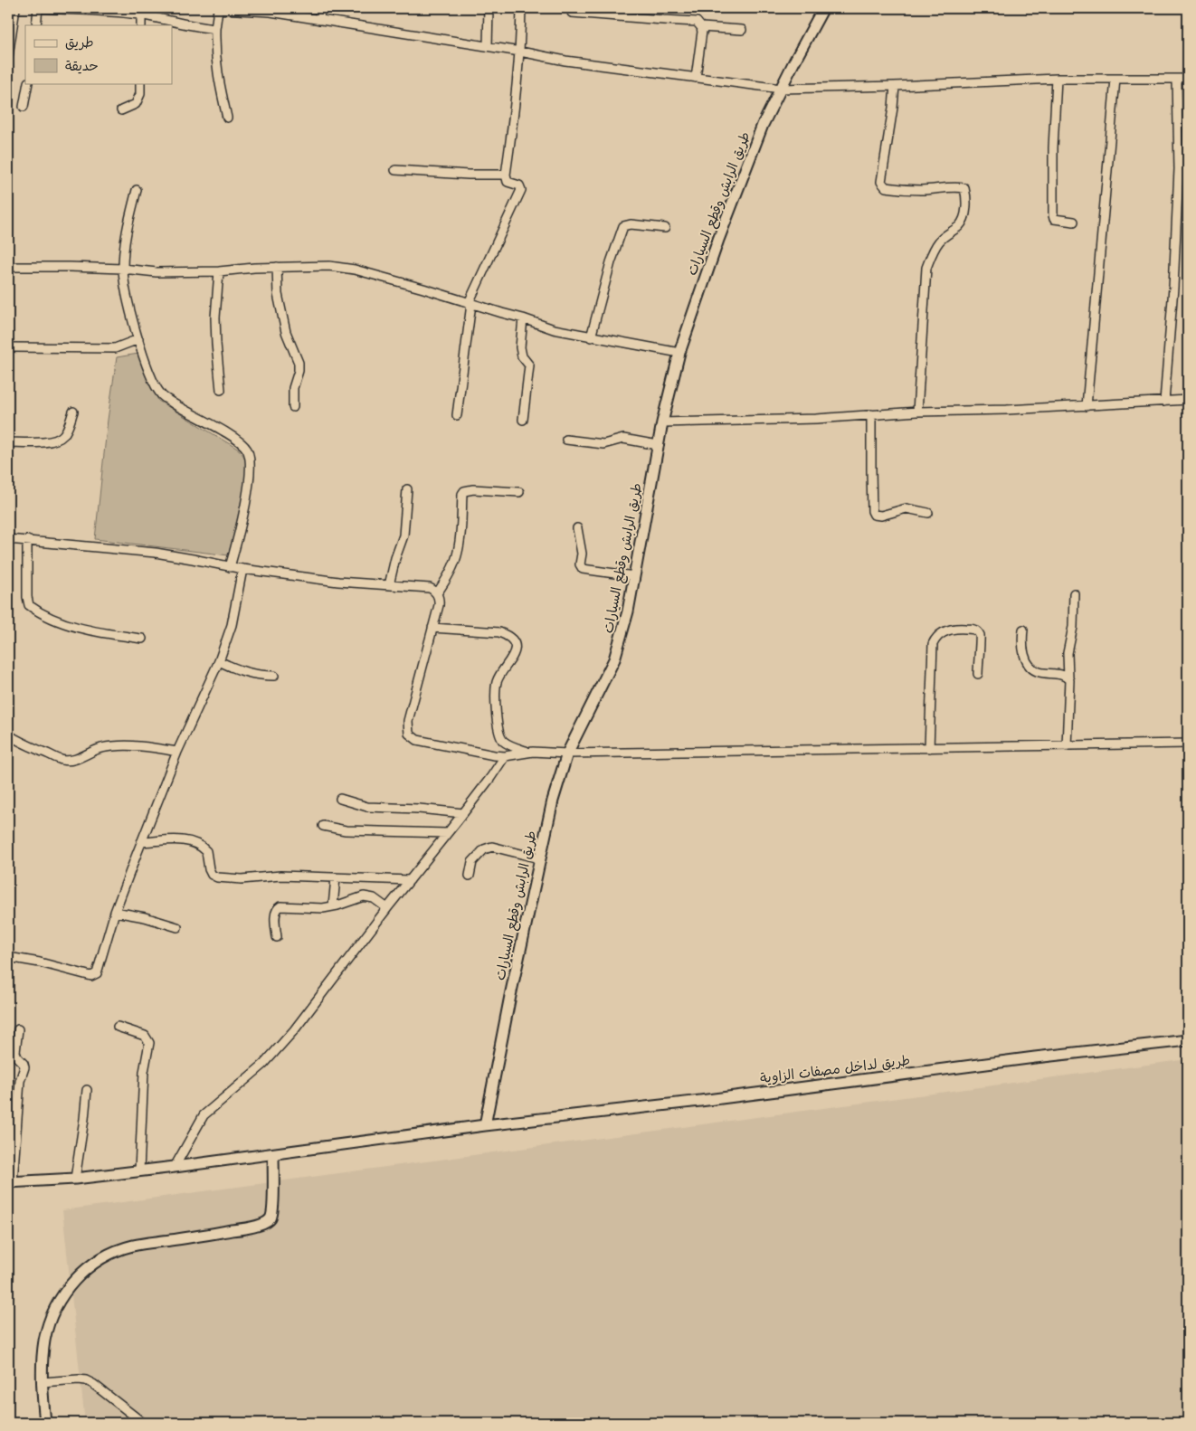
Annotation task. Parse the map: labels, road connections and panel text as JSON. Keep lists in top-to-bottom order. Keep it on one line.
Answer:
{"streets":{"main road":["طريق الرابش وقطع السيارات","طريق لداخل مصفات الزاوية"]},"crossings":[["طريق الرابش وقطع السيارات","طريق لداخل مصفات الزاوية"]],"legend":["طريق","حديقة"]}
